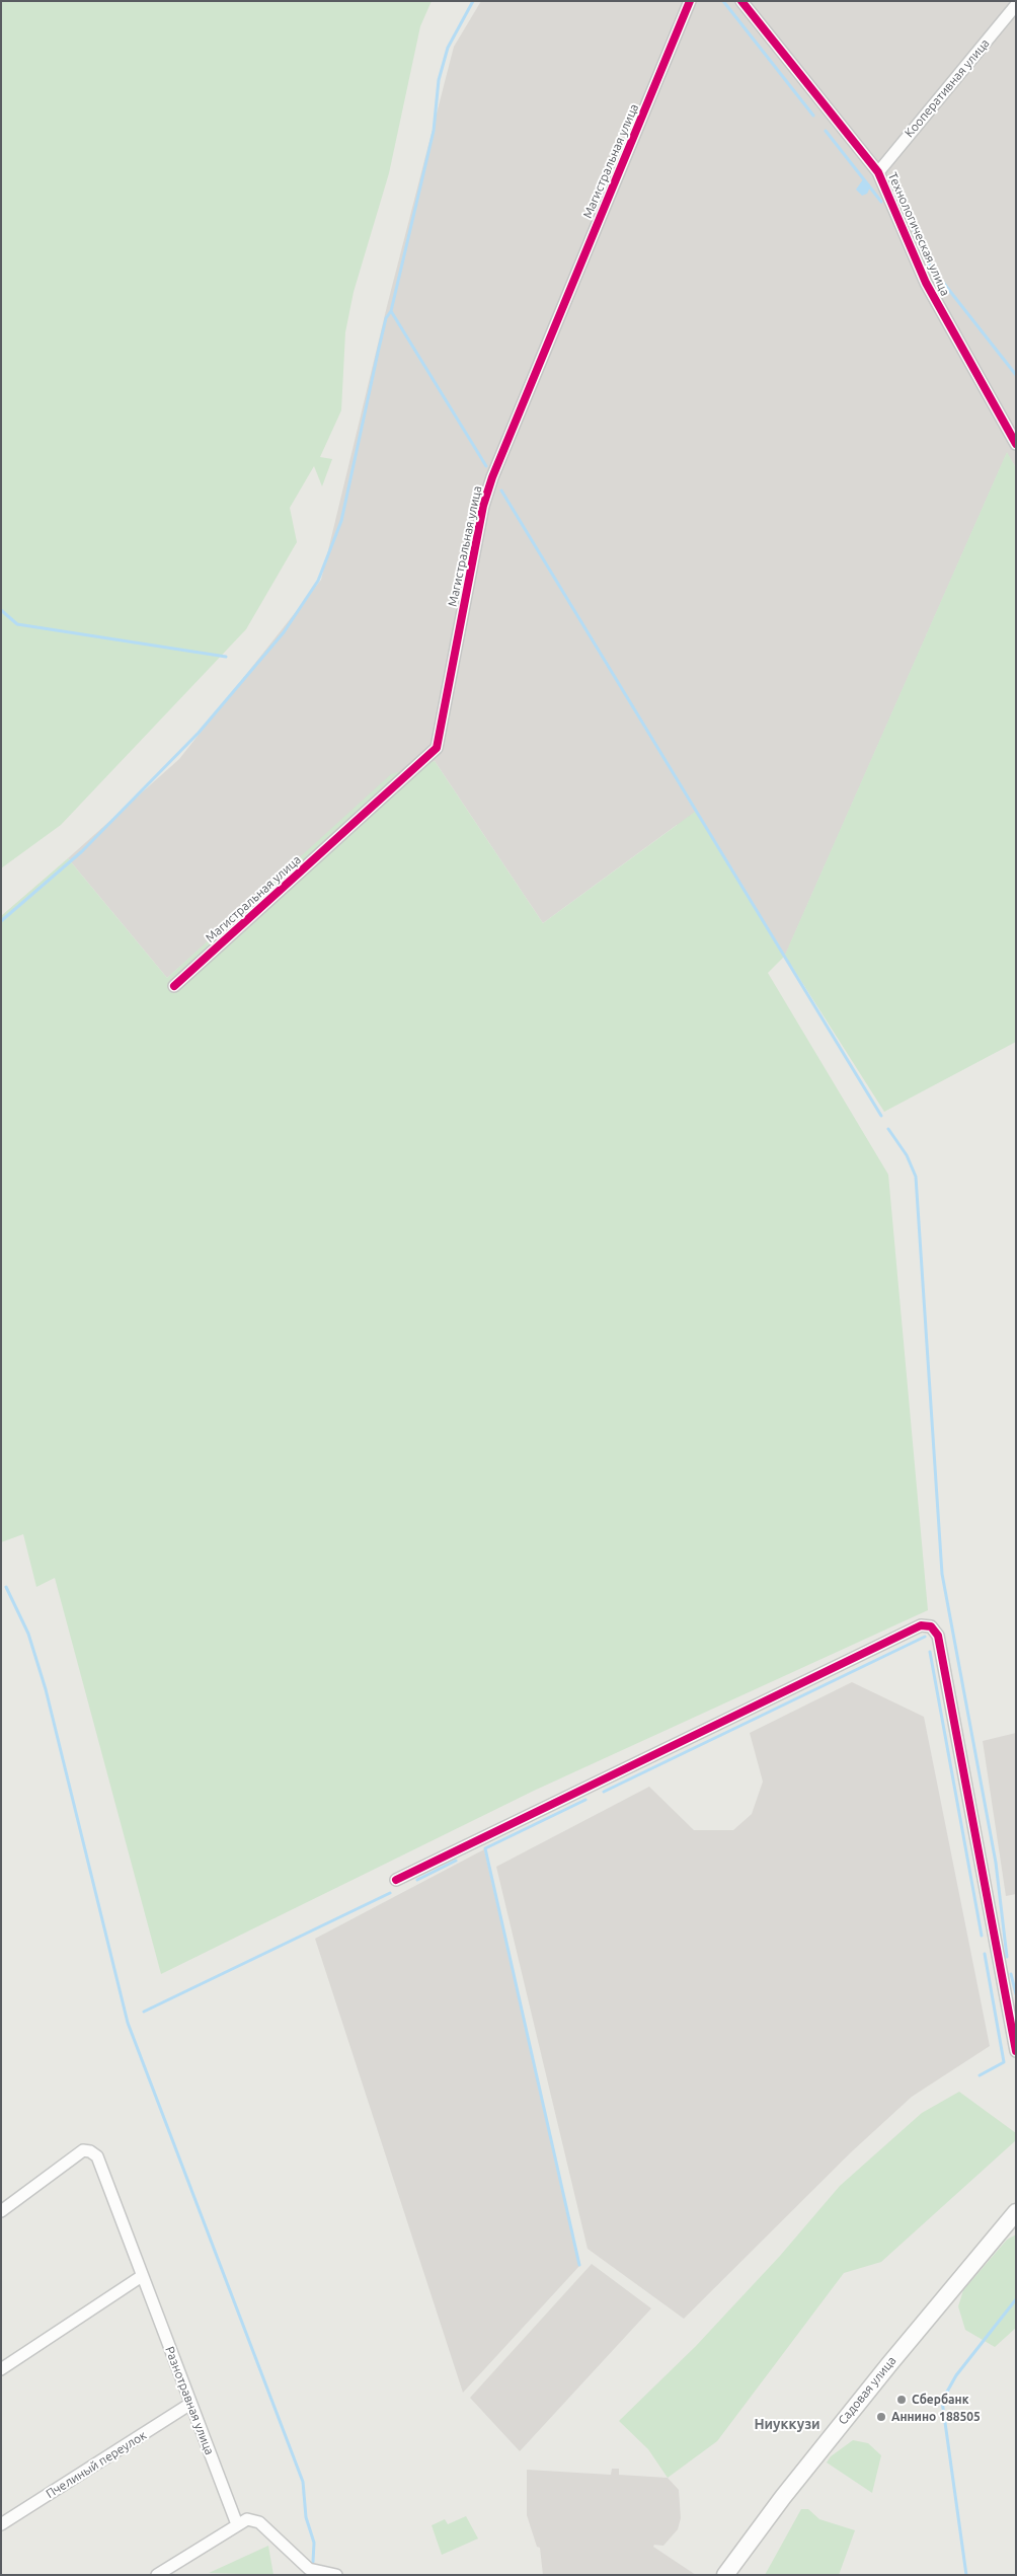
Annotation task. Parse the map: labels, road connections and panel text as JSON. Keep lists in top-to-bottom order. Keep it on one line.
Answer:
{"streets":{"main road":["Садовая улица"],"street":["Кооперативная улица","Магистральная улица","Технологическая улица","Разнотравная улица","Пчелиный переулок"]},"crossings":[["Кооперативная улица","Технологическая улица"],["Разнотравная улица","Пчелиный переулок"]],"districts":["Ниуккузи"],"places":["Сбербанк","Аннино 188505"]}
